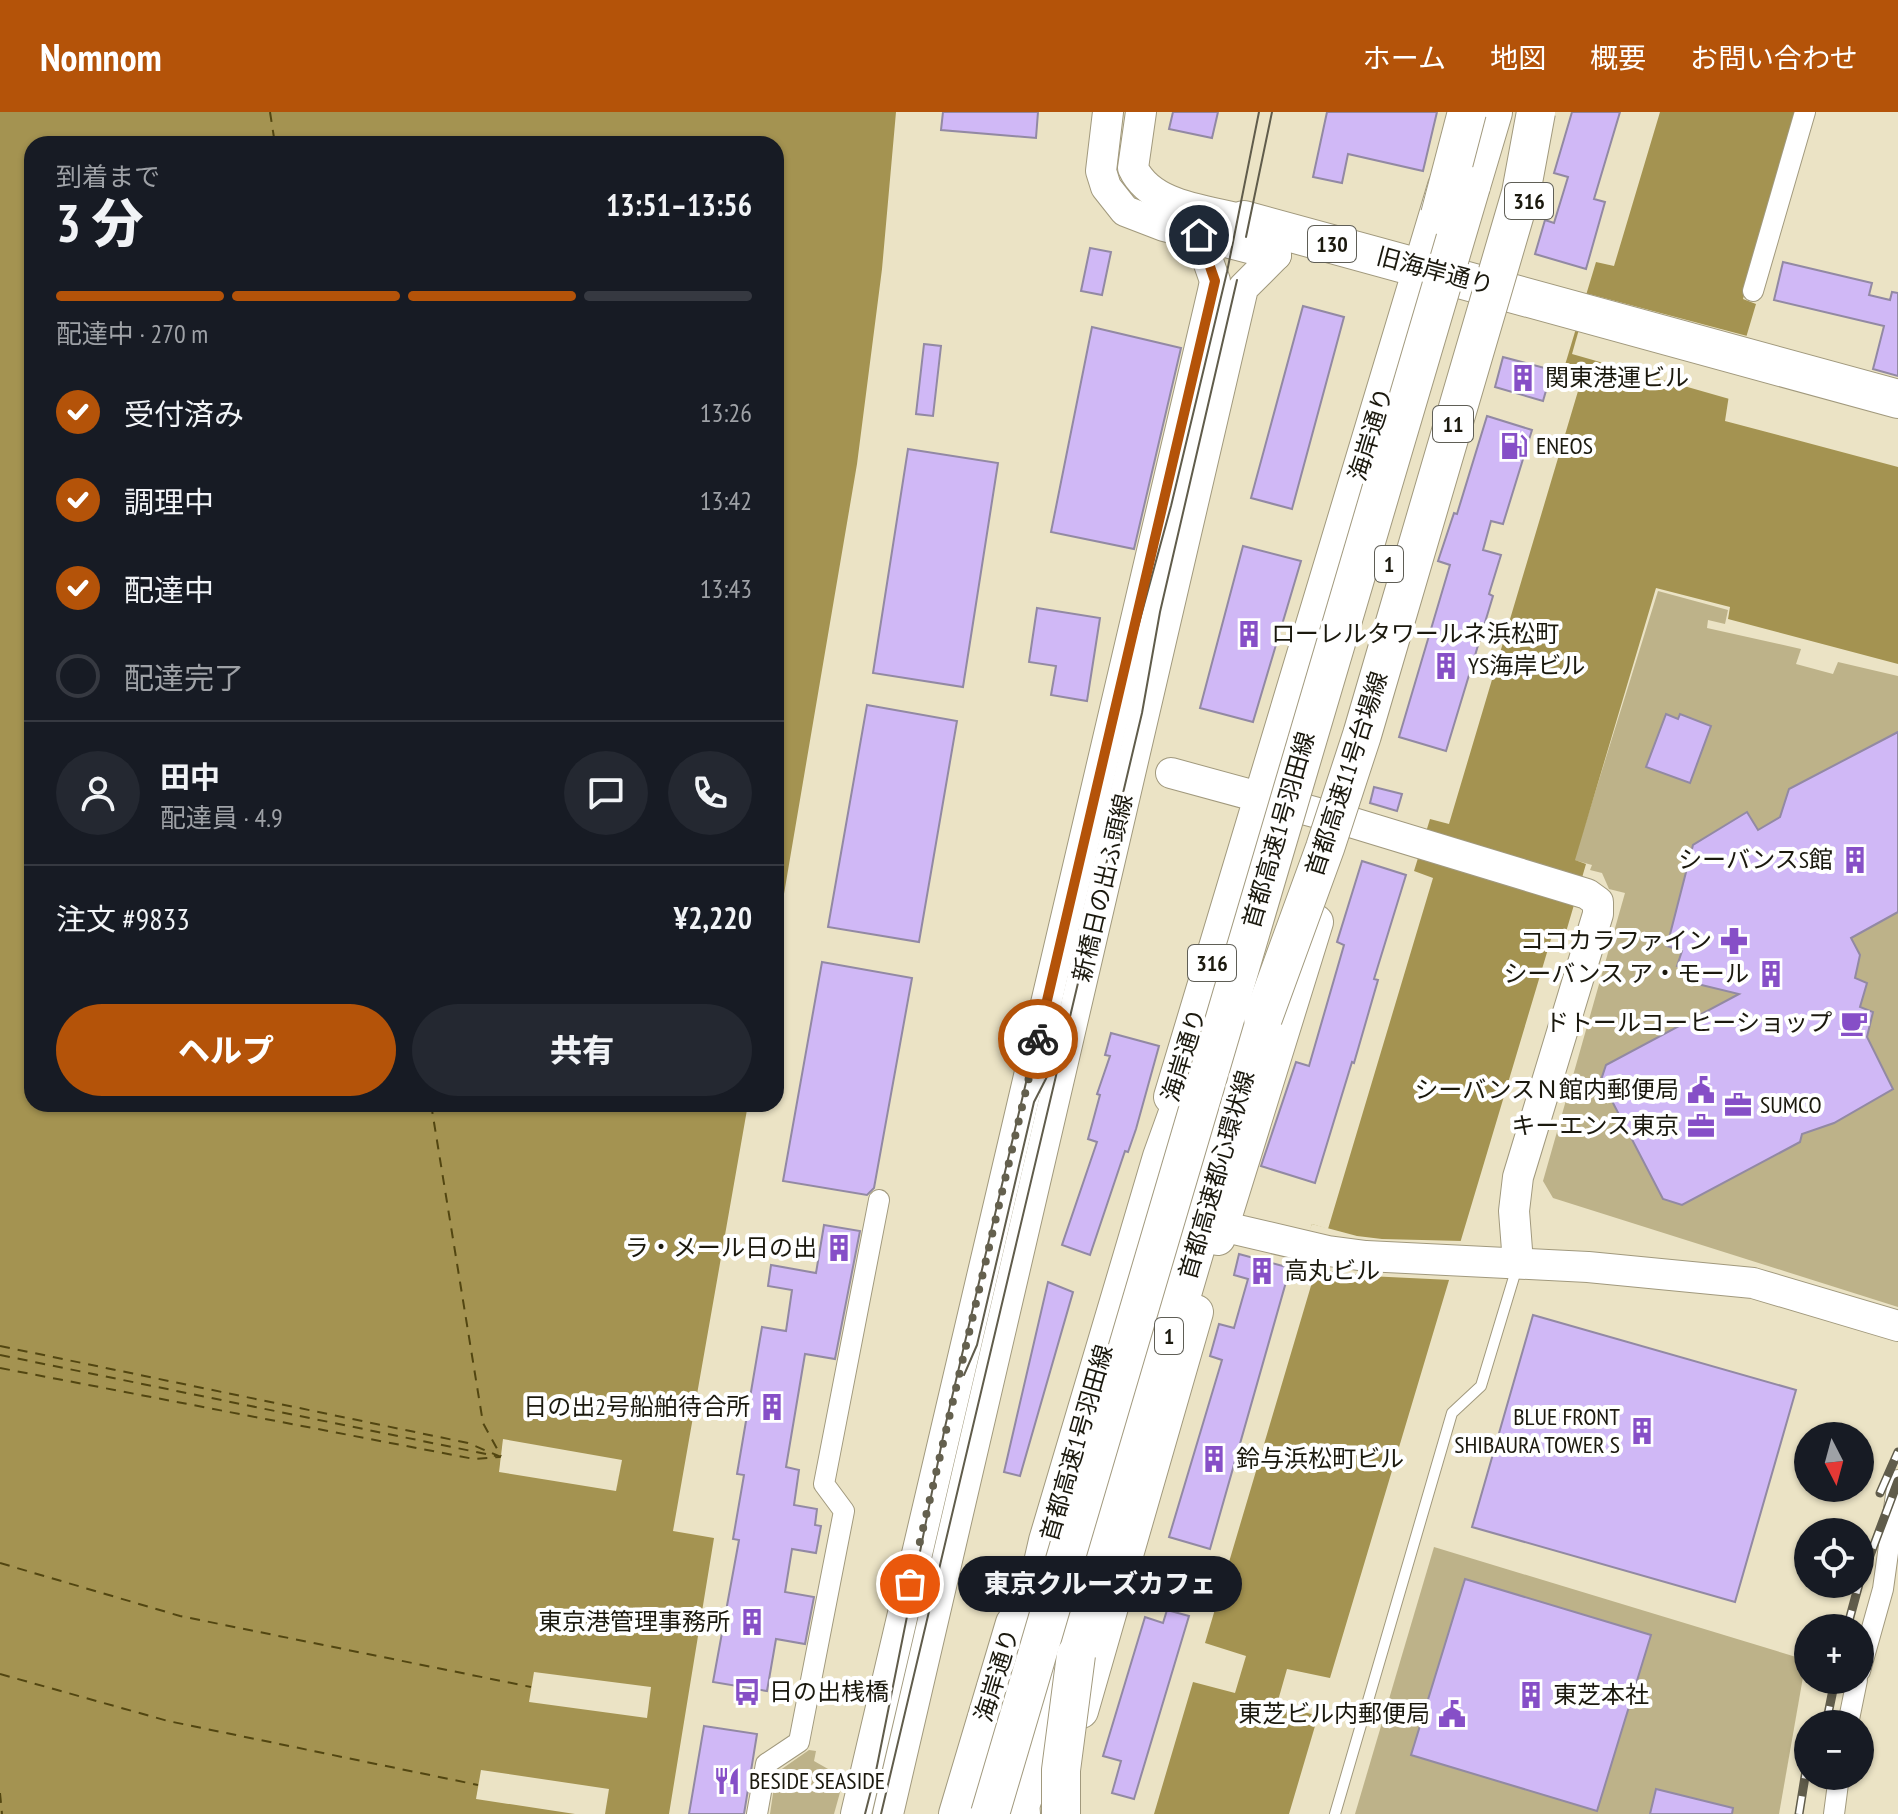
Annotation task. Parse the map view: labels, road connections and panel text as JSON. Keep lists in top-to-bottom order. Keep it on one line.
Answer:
{"streets":{"highway":["130","旧海岸通り","11","1","首都高速11号台場線","首都高速1号羽田線","首都高速都心環状線"],"main road":["316","海岸通り","新橋日の出ふ頭線"]},"crossings":[["316","旧海岸通り"],["130","旧海岸通り"],["旧海岸通り","海岸通り"],["旧海岸通り","新橋日の出ふ頭線"],["首都高速11号台場線","首都高速1号羽田線"],["首都高速11号台場線","首都高速都心環状線"],["首都高速1号羽田線","首都高速都心環状線"]],"places":{"building":["関東港運ビル","ローレルタワールネ浜松町","YS海岸ビル","シーバンスS館","シーバンス ア・モール","ラ・メール日の出","高丸ビル","日の出2号船舶待合所","BLUE FRONT SHIBAURA TOWER S","鈴与浜松町ビル","東京港管理事務所","東芝本社"],"fuel station":["ENEOS"],"pharmacy":["ココカラファイン"],"cafe":["ドトールコーヒーショップ"],"public building":["シーバンスＮ館内郵便局","東芝ビル内郵便局"],"office":["SUMCO","キーエンス東京"],"other":["東京クルーズカフェ"],"bus stop":["日の出桟橋"],"restaurant":["BESIDE SEASIDE"]},"north":"bottom","page":{"header":"Nomnom","nav":["ホーム","地図","概要","お問い合わせ"],"heading":["3 分","到着まで","13:51–13:56"],"panel":["田中","配達員 · 4.9","注文 #9833","¥2,220"],"bar":"配達中 · 270 m","list":[["受付済み","13:26"],["調理中","13:42"],["配達中","13:43"],"配達完了"],"buttons":["ヘルプ","共有"],"map_buttons":["+","−"],"bubble":"東京クルーズカフェ"}}
